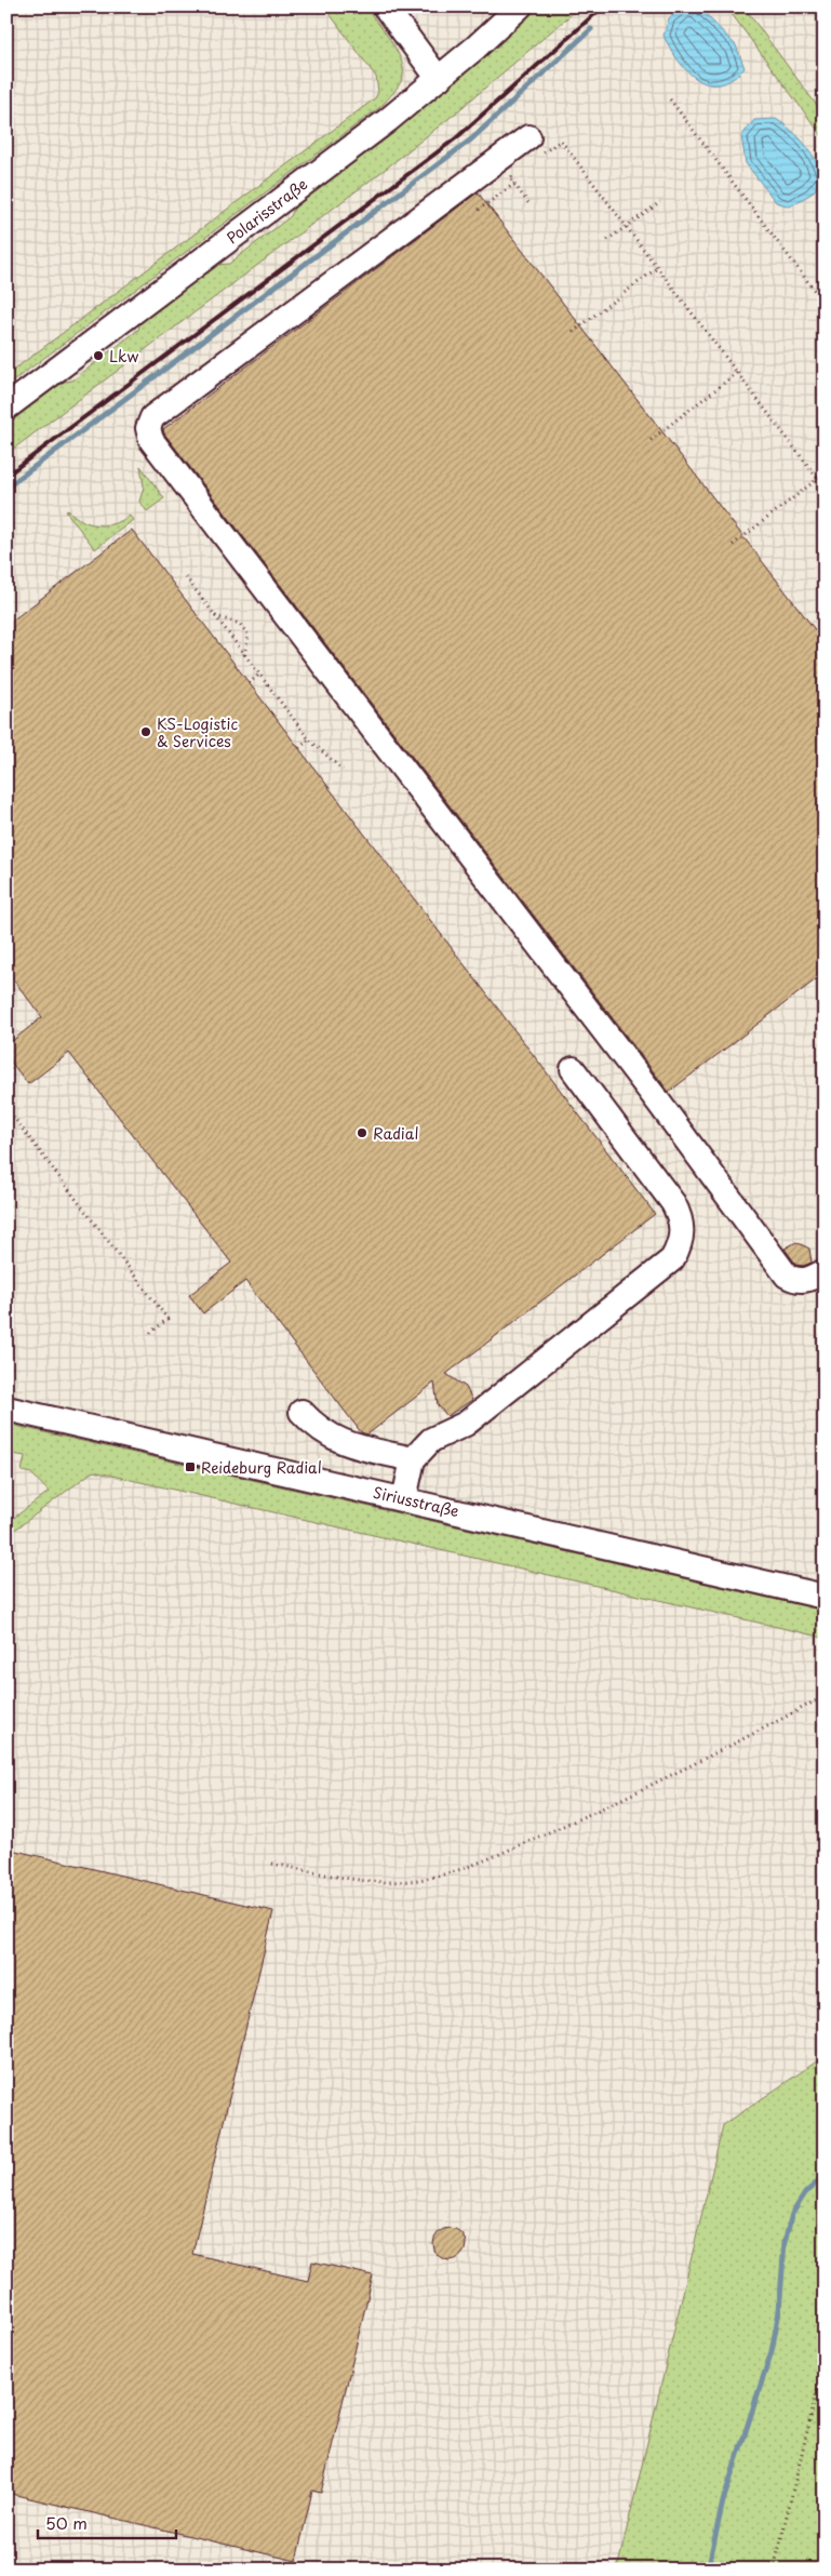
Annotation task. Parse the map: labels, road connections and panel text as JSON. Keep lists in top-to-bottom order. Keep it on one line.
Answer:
{"streets":{"street":["Polarisstraße","Siriusstraße"]},"places":{"other":["Lkw","KS-Logistic & Services","Radial"],"transit":["Reideburg Radial"]},"scale_bar":"50 m"}
